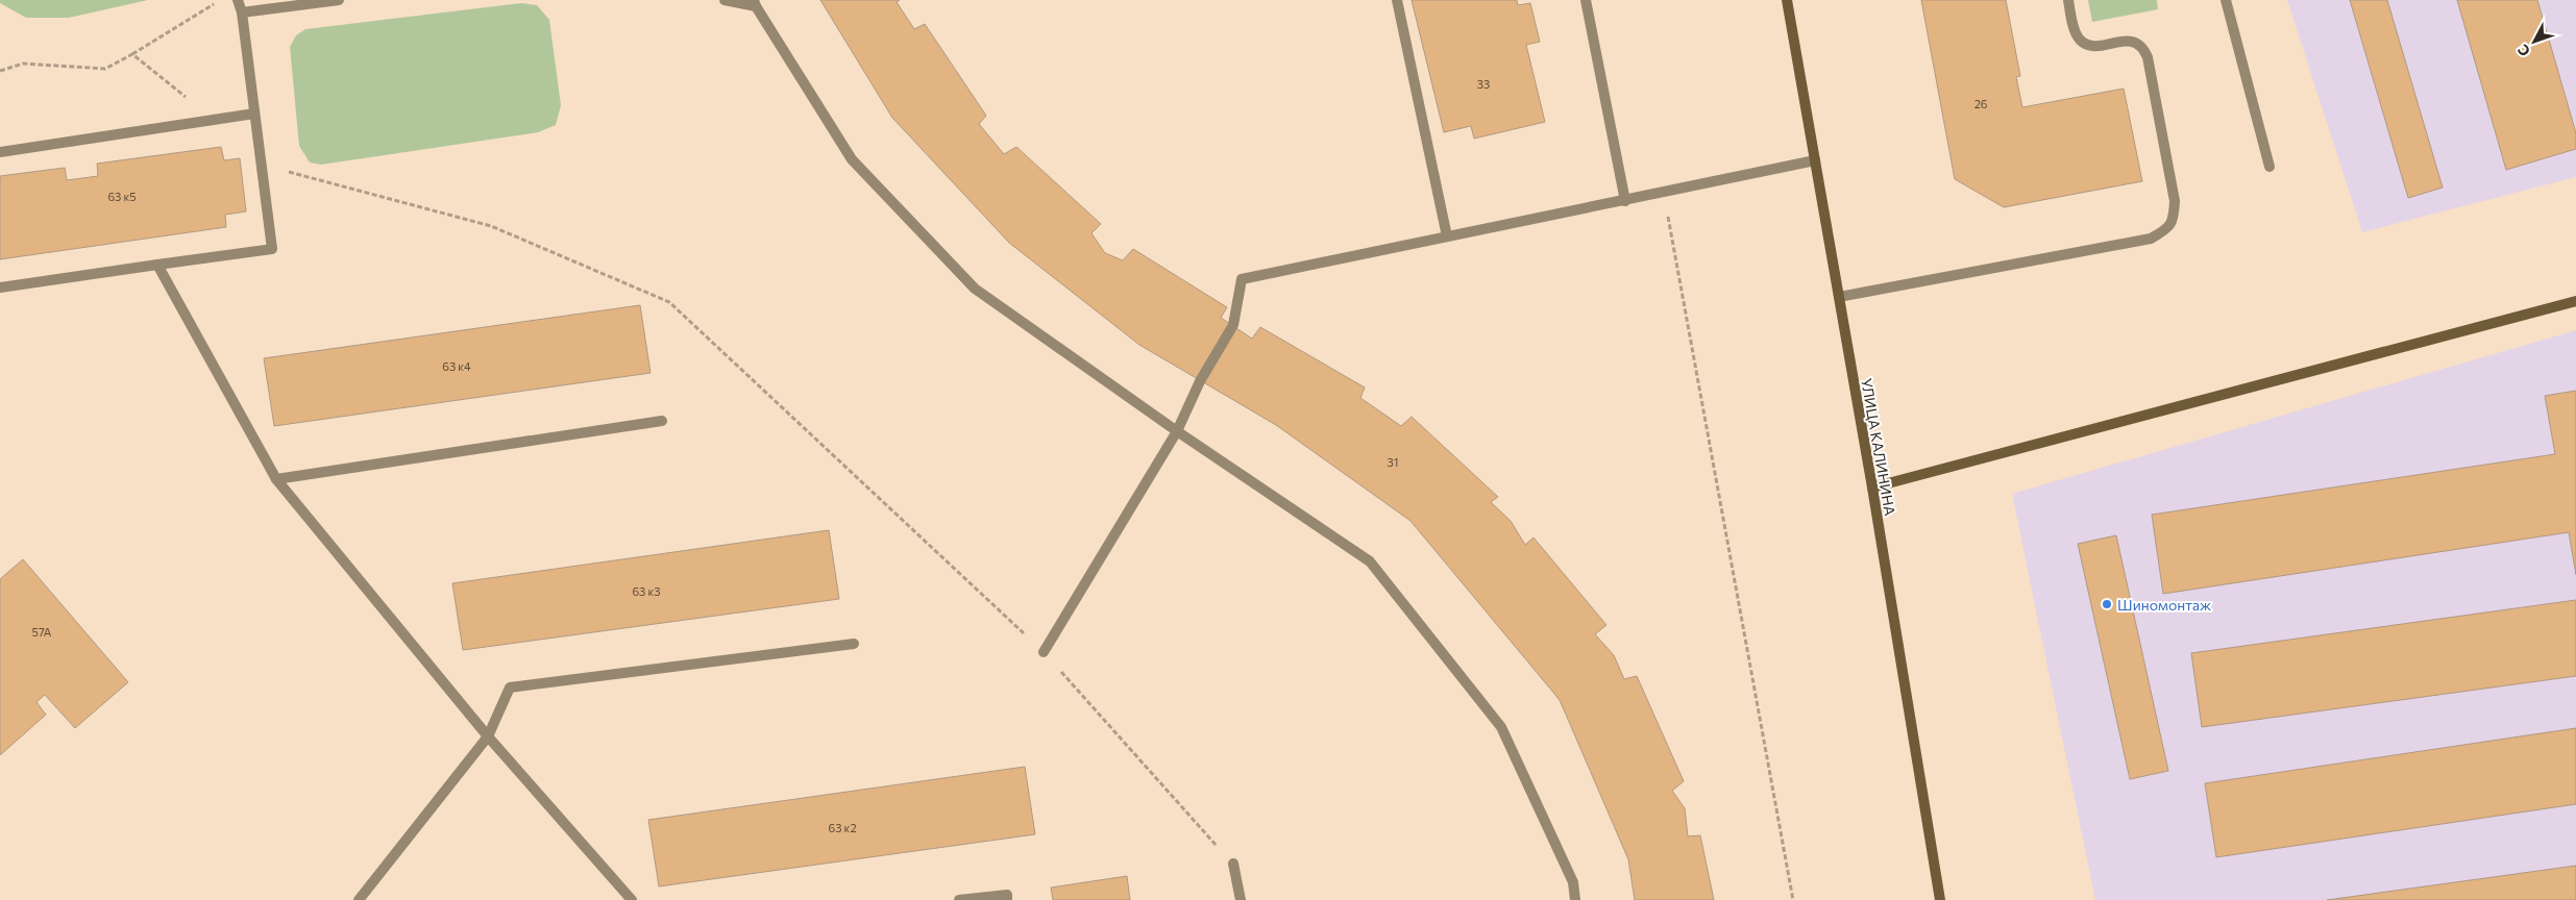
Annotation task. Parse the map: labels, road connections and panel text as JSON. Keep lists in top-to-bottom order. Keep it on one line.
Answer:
{"streets":{"main road":["УЛИЦА КАЛИНИНА"]},"places":["Шиномонтаж"],"house_numbers":["33","26","63 к5","63 к4","31","63 к3","57А","63 к2"],"north":"bottom left"}
